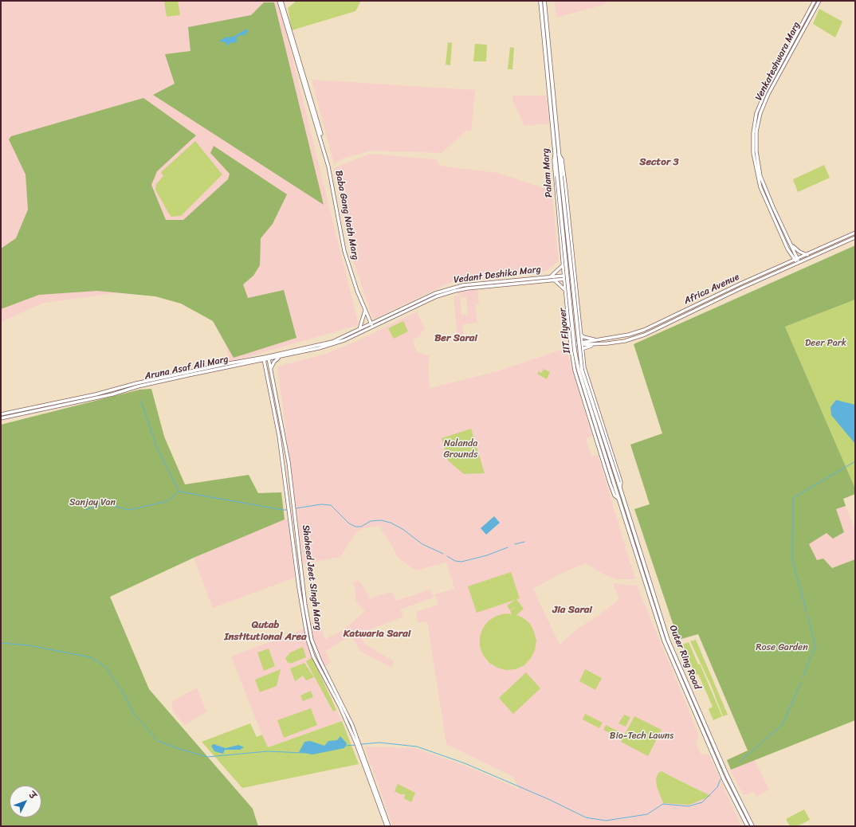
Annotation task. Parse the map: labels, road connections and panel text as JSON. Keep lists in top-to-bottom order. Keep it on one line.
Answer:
{"streets":{"main road":["Venkateshwara Marg","Palam Marg","Baba Gang Nath Marg","Vedant Deshika Marg","Africa Avenue","IIT Flyover","Aruna Asaf Ali Marg","Shaheed Jeet Singh Marg","Outer Ring Road"]},"crossings":[["Venkateshwara Marg","Africa Avenue"],["Palam Marg","Vedant Deshika Marg"],["Palam Marg","Africa Avenue"],["Palam Marg","IIT Flyover"],["Palam Marg","Outer Ring Road"],["Baba Gang Nath Marg","Vedant Deshika Marg"],["Baba Gang Nath Marg","Aruna Asaf Ali Marg"],["Vedant Deshika Marg","Aruna Asaf Ali Marg"],["IIT Flyover","Outer Ring Road"],["Aruna Asaf Ali Marg","Shaheed Jeet Singh Marg"]],"districts":["Sector 3","Ber Sarai","Jia Sarai","Qutab Institutional Area","Katwaria Sarai"],"parks":["Deer Park","Nalanda Grounds","Sanjay Van","Rose Garden","Bio-Tech Lawns"],"north":"top right"}
